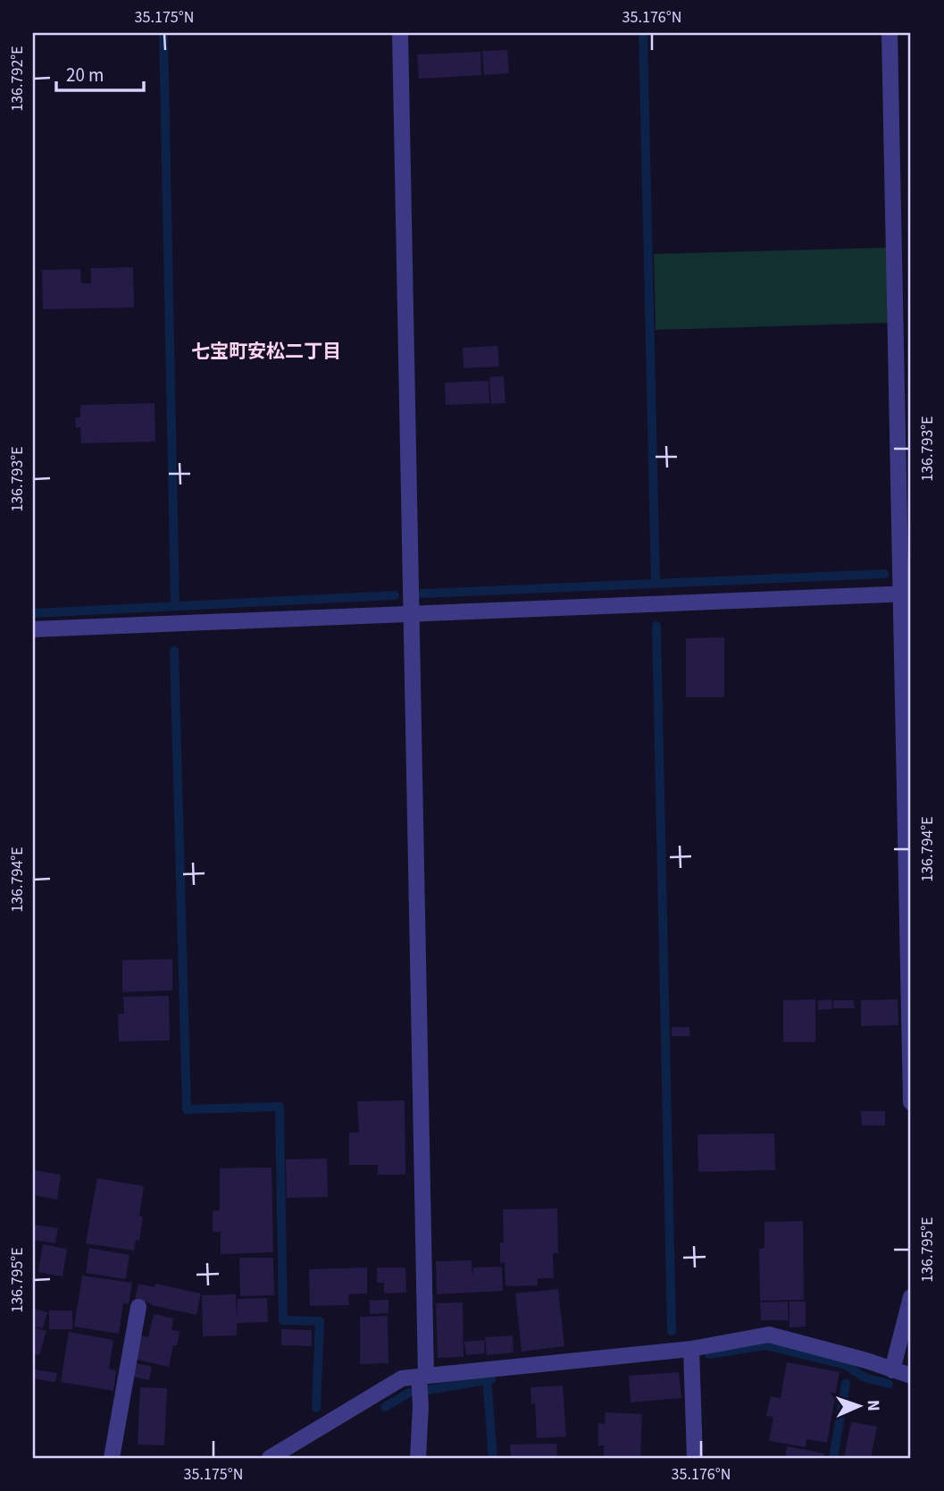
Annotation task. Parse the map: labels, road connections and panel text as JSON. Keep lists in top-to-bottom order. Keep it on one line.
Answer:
{"districts":["七宝町安松二丁目"],"scale_bar":"20 m","north":"right","coordinates":["35.175°N","35.176°N","136.792°E","136.793°E","136.794°E","136.795°E"]}
